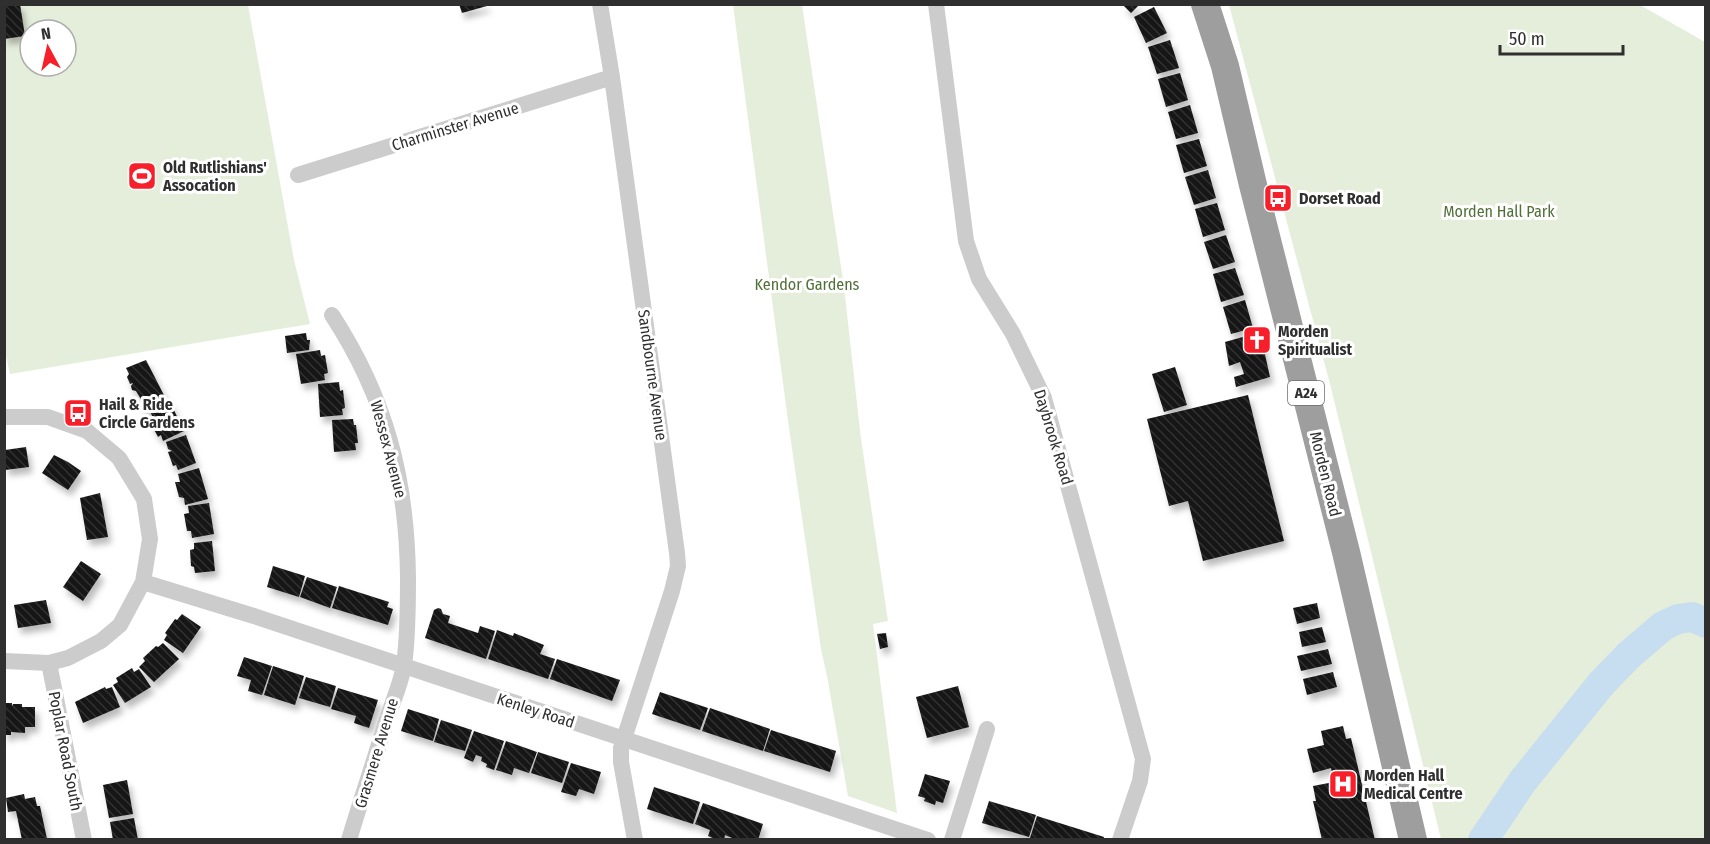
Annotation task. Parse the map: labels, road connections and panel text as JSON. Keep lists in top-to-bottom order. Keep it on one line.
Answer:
{"streets":{"highway":["A24","Morden Road"],"street":["Charminster Avenue","Sandbourne Avenue","Daybrook Road","Wessex Avenue","Kenley Road","Poplar Road South","Grasmere Avenue"]},"crossings":[["Charminster Avenue","Sandbourne Avenue"],["Sandbourne Avenue","Kenley Road"],["Wessex Avenue","Kenley Road"],["Wessex Avenue","Grasmere Avenue"],["Kenley Road","Grasmere Avenue"]],"parks":["Morden Hall Park","Kendor Gardens"],"places":{"sports":["Old Rutlishians' Assocation"],"bus stop":["Dorset Road","Hail & Ride Circle Gardens"],"church":["Morden Spiritualist"],"hospital":["Morden Hall Medical Centre"]},"scale_bar":"50 m","north":"top"}
